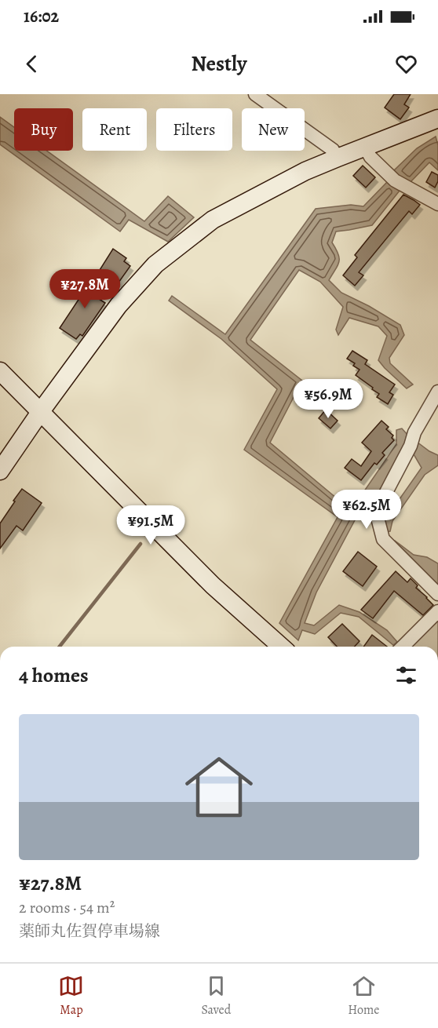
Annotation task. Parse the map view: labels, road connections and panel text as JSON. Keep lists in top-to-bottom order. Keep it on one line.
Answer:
{"page":{"status":"16:02","header":"Nestly","chip":["Buy","Rent","Filters","New"],"price":["¥27.8M","¥56.9M","¥62.5M","¥91.5M"],"heading":"4 homes","list":[{"name":"¥27.8M","note":"2 rooms · 54 m² · 薬師丸佐賀停車場線"}],"tabs":["Map","Saved","Home"]}}
